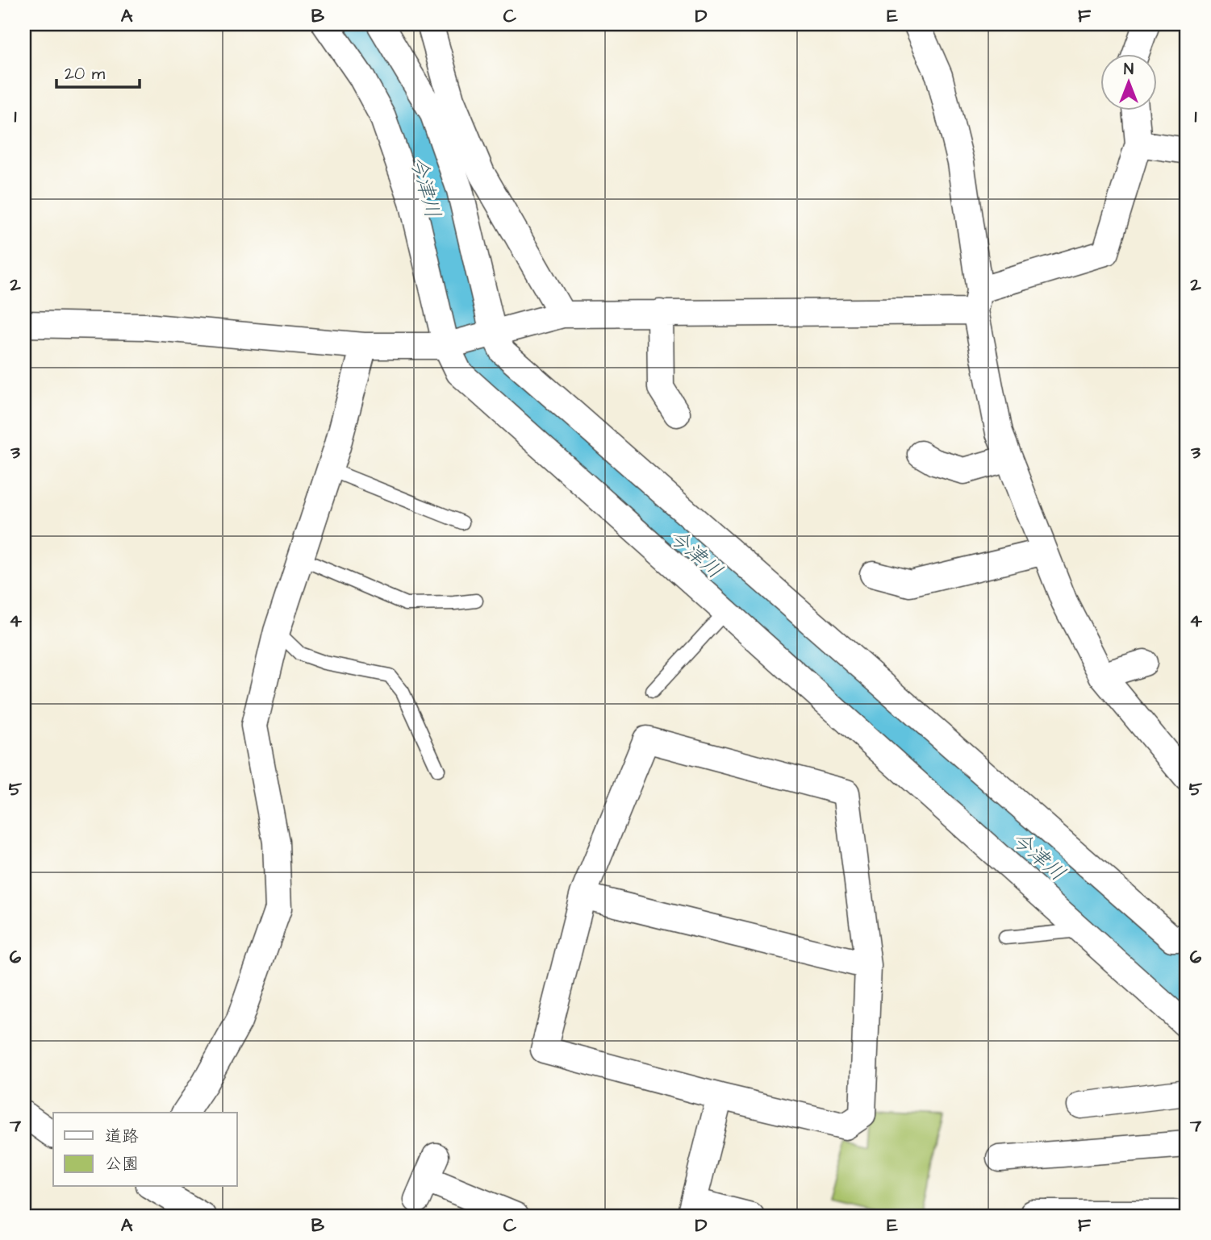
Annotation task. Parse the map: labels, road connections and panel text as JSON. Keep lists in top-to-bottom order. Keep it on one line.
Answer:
{"water":["今津川"],"legend":["道路","公園"],"scale_bar":"20 m","north":"top","grid":{"columns":["A","B","C","D","E","F"],"rows":["1","2","3","4","5","6","7"]}}
